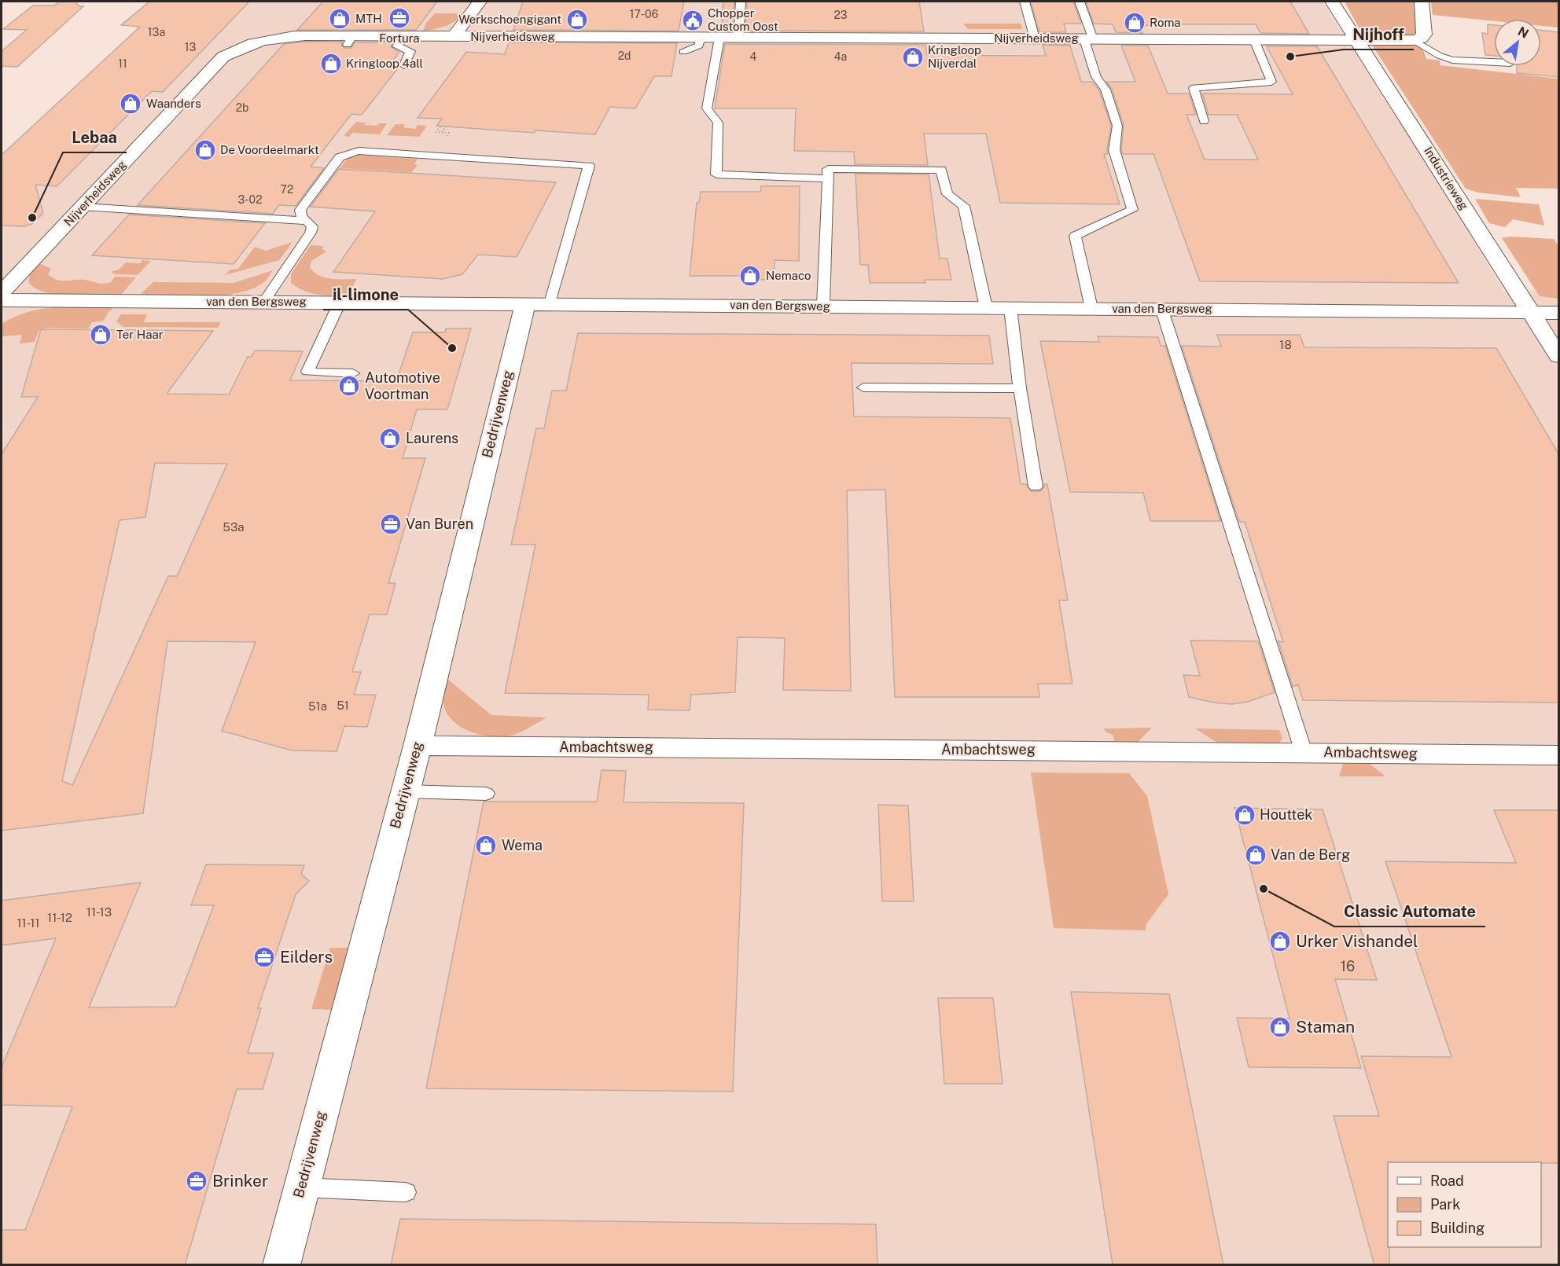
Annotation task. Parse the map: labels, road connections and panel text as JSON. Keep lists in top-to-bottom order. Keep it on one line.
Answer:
{"streets":{"street":["Nijverheidsweg","Industrieweg","van den Bergsweg","Bedrijvenweg","Ambachtsweg"]},"crossings":[["Nijverheidsweg","Industrieweg"],["Industrieweg","van den Bergsweg"],["van den Bergsweg","Bedrijvenweg"],["Bedrijvenweg","Ambachtsweg"]],"places":{"office":["Fortura","Van Buren","Eilders","Brinker"],"shop":["MTH","Werkschoengigant","Roma","Kringloop Nijverdal","Kringloop 4all","Waanders","De Voordeelmarkt","Nemaco","Ter Haar","Automotive Voortman","Laurens","Houttek","Wema","Van de Berg","Urker Vishandel","Staman"],"public building":["Chopper Custom Oost"],"other":["Nijhoff","Lebaa","il-limone","Classic Automate"]},"house_numbers":["17-06","23","13a","13","2d","4","4a","11","2b","72","3-02","18","53a","51","51a","11-13","11-12","11-11","16"],"legend":["Road","Park","Building"],"north":"top right"}
